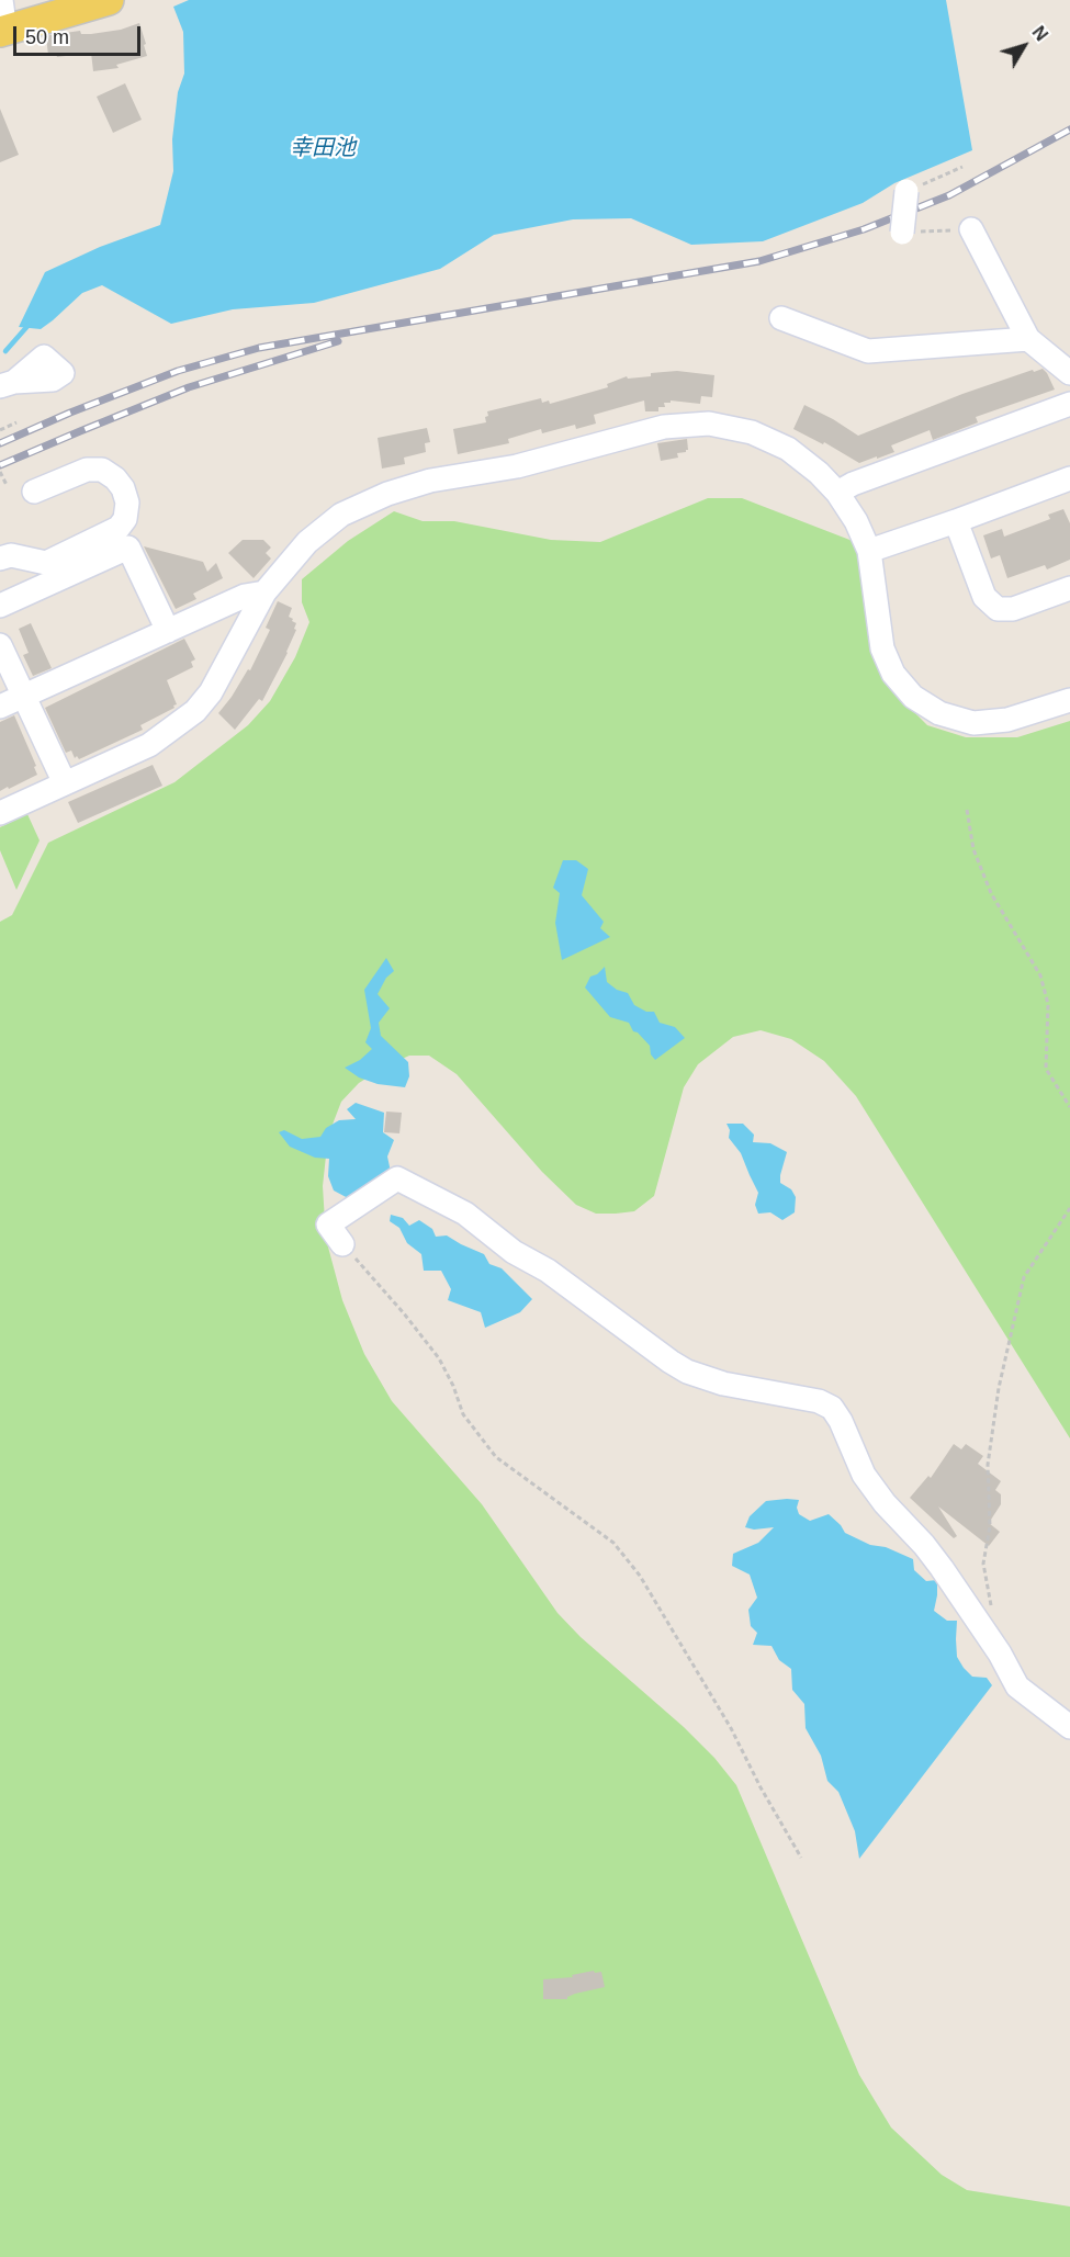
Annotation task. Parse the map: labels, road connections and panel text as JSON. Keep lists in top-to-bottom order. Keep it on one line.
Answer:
{"water":["幸田池"],"scale_bar":"50 m","north":"top right"}
